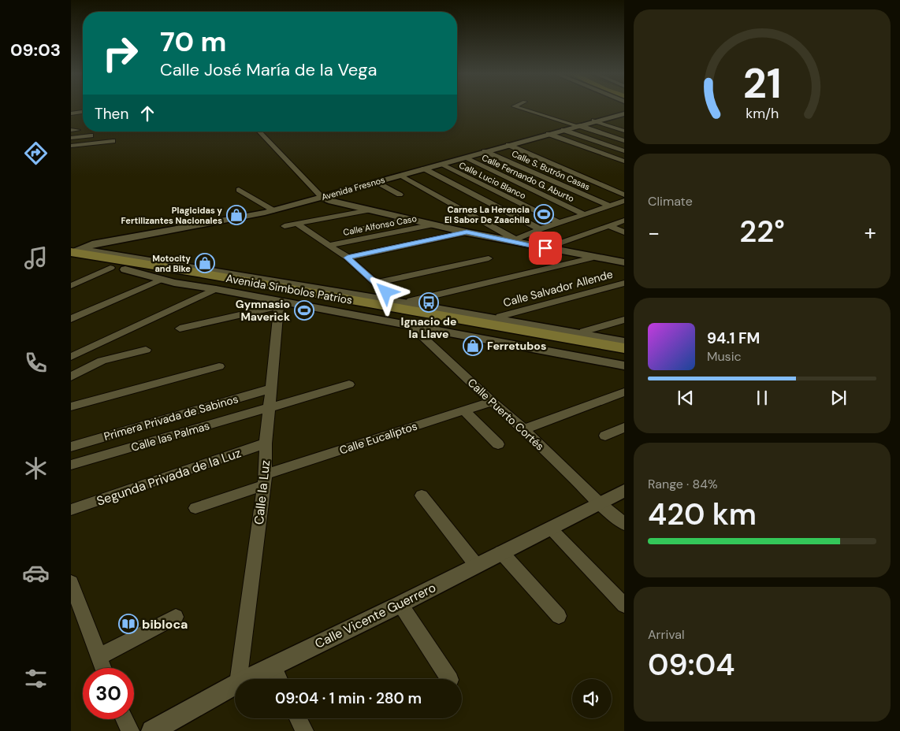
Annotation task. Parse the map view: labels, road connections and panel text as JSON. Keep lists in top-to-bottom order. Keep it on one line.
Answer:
{"streets":{"main road":["Avenida Símbolos Patrios"],"street":["Calle S. Butrón Casas","Calle Fernando G. Aburto","Calle Lucio Blanco","Avenida Fresnos","Calle Alfonso Caso","Calle Salvador Allende","Calle Puerto Cortés","Primera Privada de Sabinos","Calle las Palmas","Calle Eucaliptos","Segunda Privada de la Luz","Calle la Luz","Calle Vicente Guerrero"]},"crossings":[["Calle S. Butrón Casas","Avenida Fresnos"],["Calle Fernando G. Aburto","Avenida Fresnos"],["Calle Lucio Blanco","Avenida Fresnos"],["Avenida Fresnos","Avenida Símbolos Patrios"],["Calle Salvador Allende","Avenida Símbolos Patrios"],["Avenida Símbolos Patrios","Calle Puerto Cortés"],["Avenida Símbolos Patrios","Calle la Luz"],["Calle Puerto Cortés","Calle Eucaliptos"],["Calle Puerto Cortés","Calle Vicente Guerrero"],["Primera Privada de Sabinos","Calle la Luz"],["Calle las Palmas","Calle la Luz"],["Calle Eucaliptos","Calle la Luz"],["Segunda Privada de la Luz","Calle la Luz"]],"places":{"sports":["Carnes La Herencia El Sabor De Zaachila","Gymnasio Maverick"],"shop":["Plagicidas y Fertilizantes Nacionales","Motocity and Bike","Ferretubos"],"bus stop":["Ignacio de la Llave"],"library":["bibloca"]},"page":{"tabs":"09:03","turn":["70 m","Calle José María de la Vega"],"then":"Then","tile":["Climate",["Range · 84%","420 km"],["Arrival","09:04"]],"heat":["−","22°","+"],"song":["94.1 FM","Music"],"limit":"30","trip":"09:04 · 1 min · 280 m","gauge":["21","km/h"]}}
